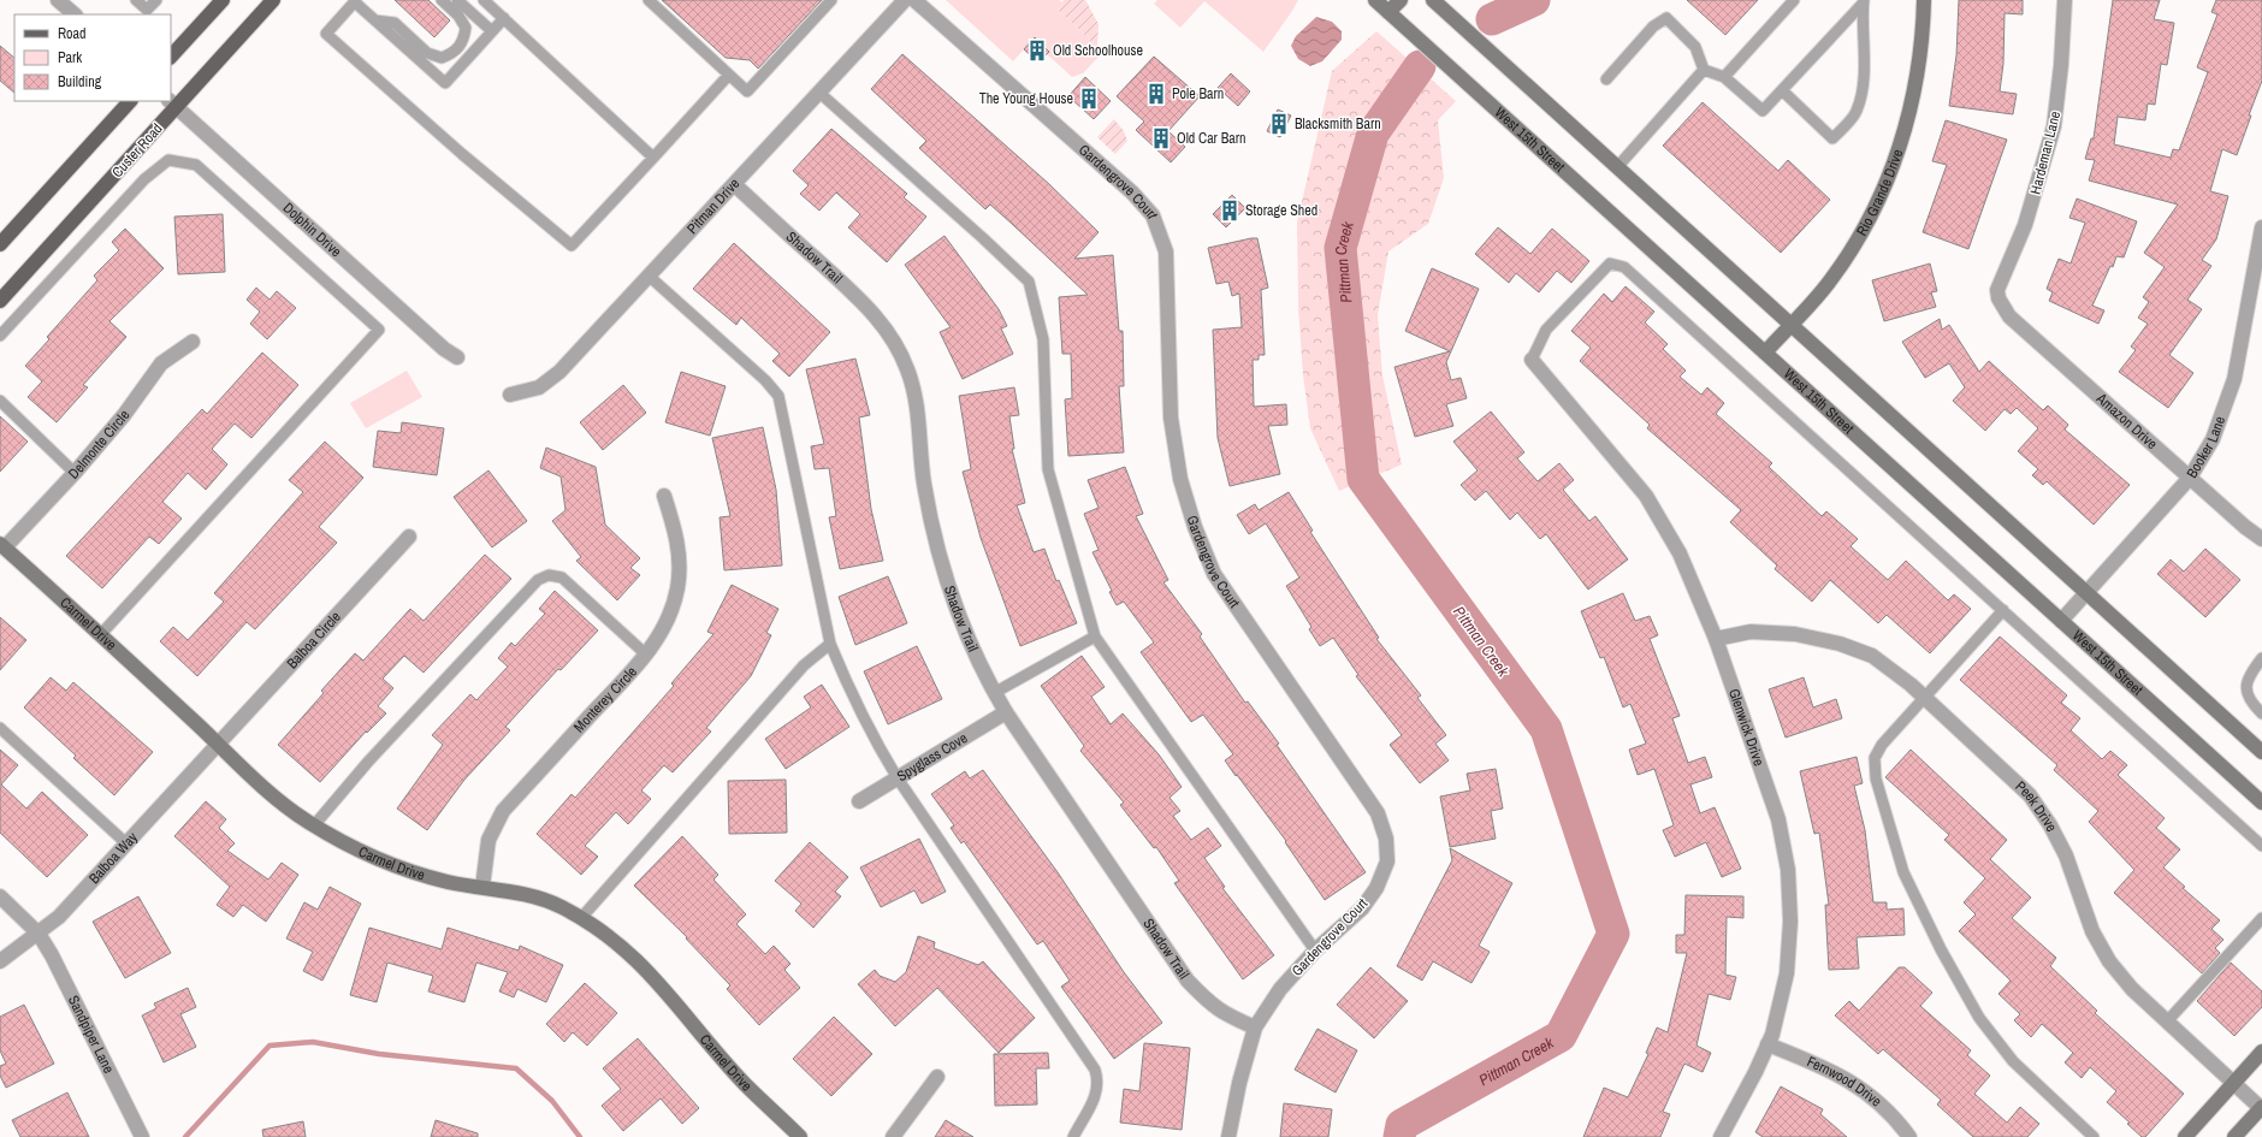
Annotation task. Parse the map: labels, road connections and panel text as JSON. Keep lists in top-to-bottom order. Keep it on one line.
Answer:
{"streets":{"main road":["West 15th Street","Custer Road","Rio Grande Drive","Carmel Drive"],"street":["Hardeman Lane","Gardengrove Court","Pitman Drive","Dolphin Drive","Shadow Trail","Amazon Drive","Delmonte Circle","Booker Lane","Balboa Circle","Monterey Circle","Glenwick Drive","Spyglass Cove","Peek Drive","Balboa Way","Sandpiper Lane","Fernwood Drive"]},"crossings":[["West 15th Street","Rio Grande Drive"],["West 15th Street","Booker Lane"],["Custer Road","Dolphin Drive"],["Hardeman Lane","Amazon Drive"],["Gardengrove Court","Shadow Trail"],["Pitman Drive","Shadow Trail"],["Shadow Trail","Spyglass Cove"],["Amazon Drive","Booker Lane"],["Delmonte Circle","Carmel Drive"],["Carmel Drive","Balboa Circle"],["Carmel Drive","Monterey Circle"],["Carmel Drive","Balboa Way"],["Balboa Circle","Balboa Way"],["Glenwick Drive","Peek Drive"],["Glenwick Drive","Fernwood Drive"],["Balboa Way","Sandpiper Lane"]],"water":["Pittman Creek"],"places":{"building":["Old Schoolhouse","Pole Barn","The Young House","Blacksmith Barn","Old Car Barn","Storage Shed"]},"legend":["Road","Park","Building"]}
